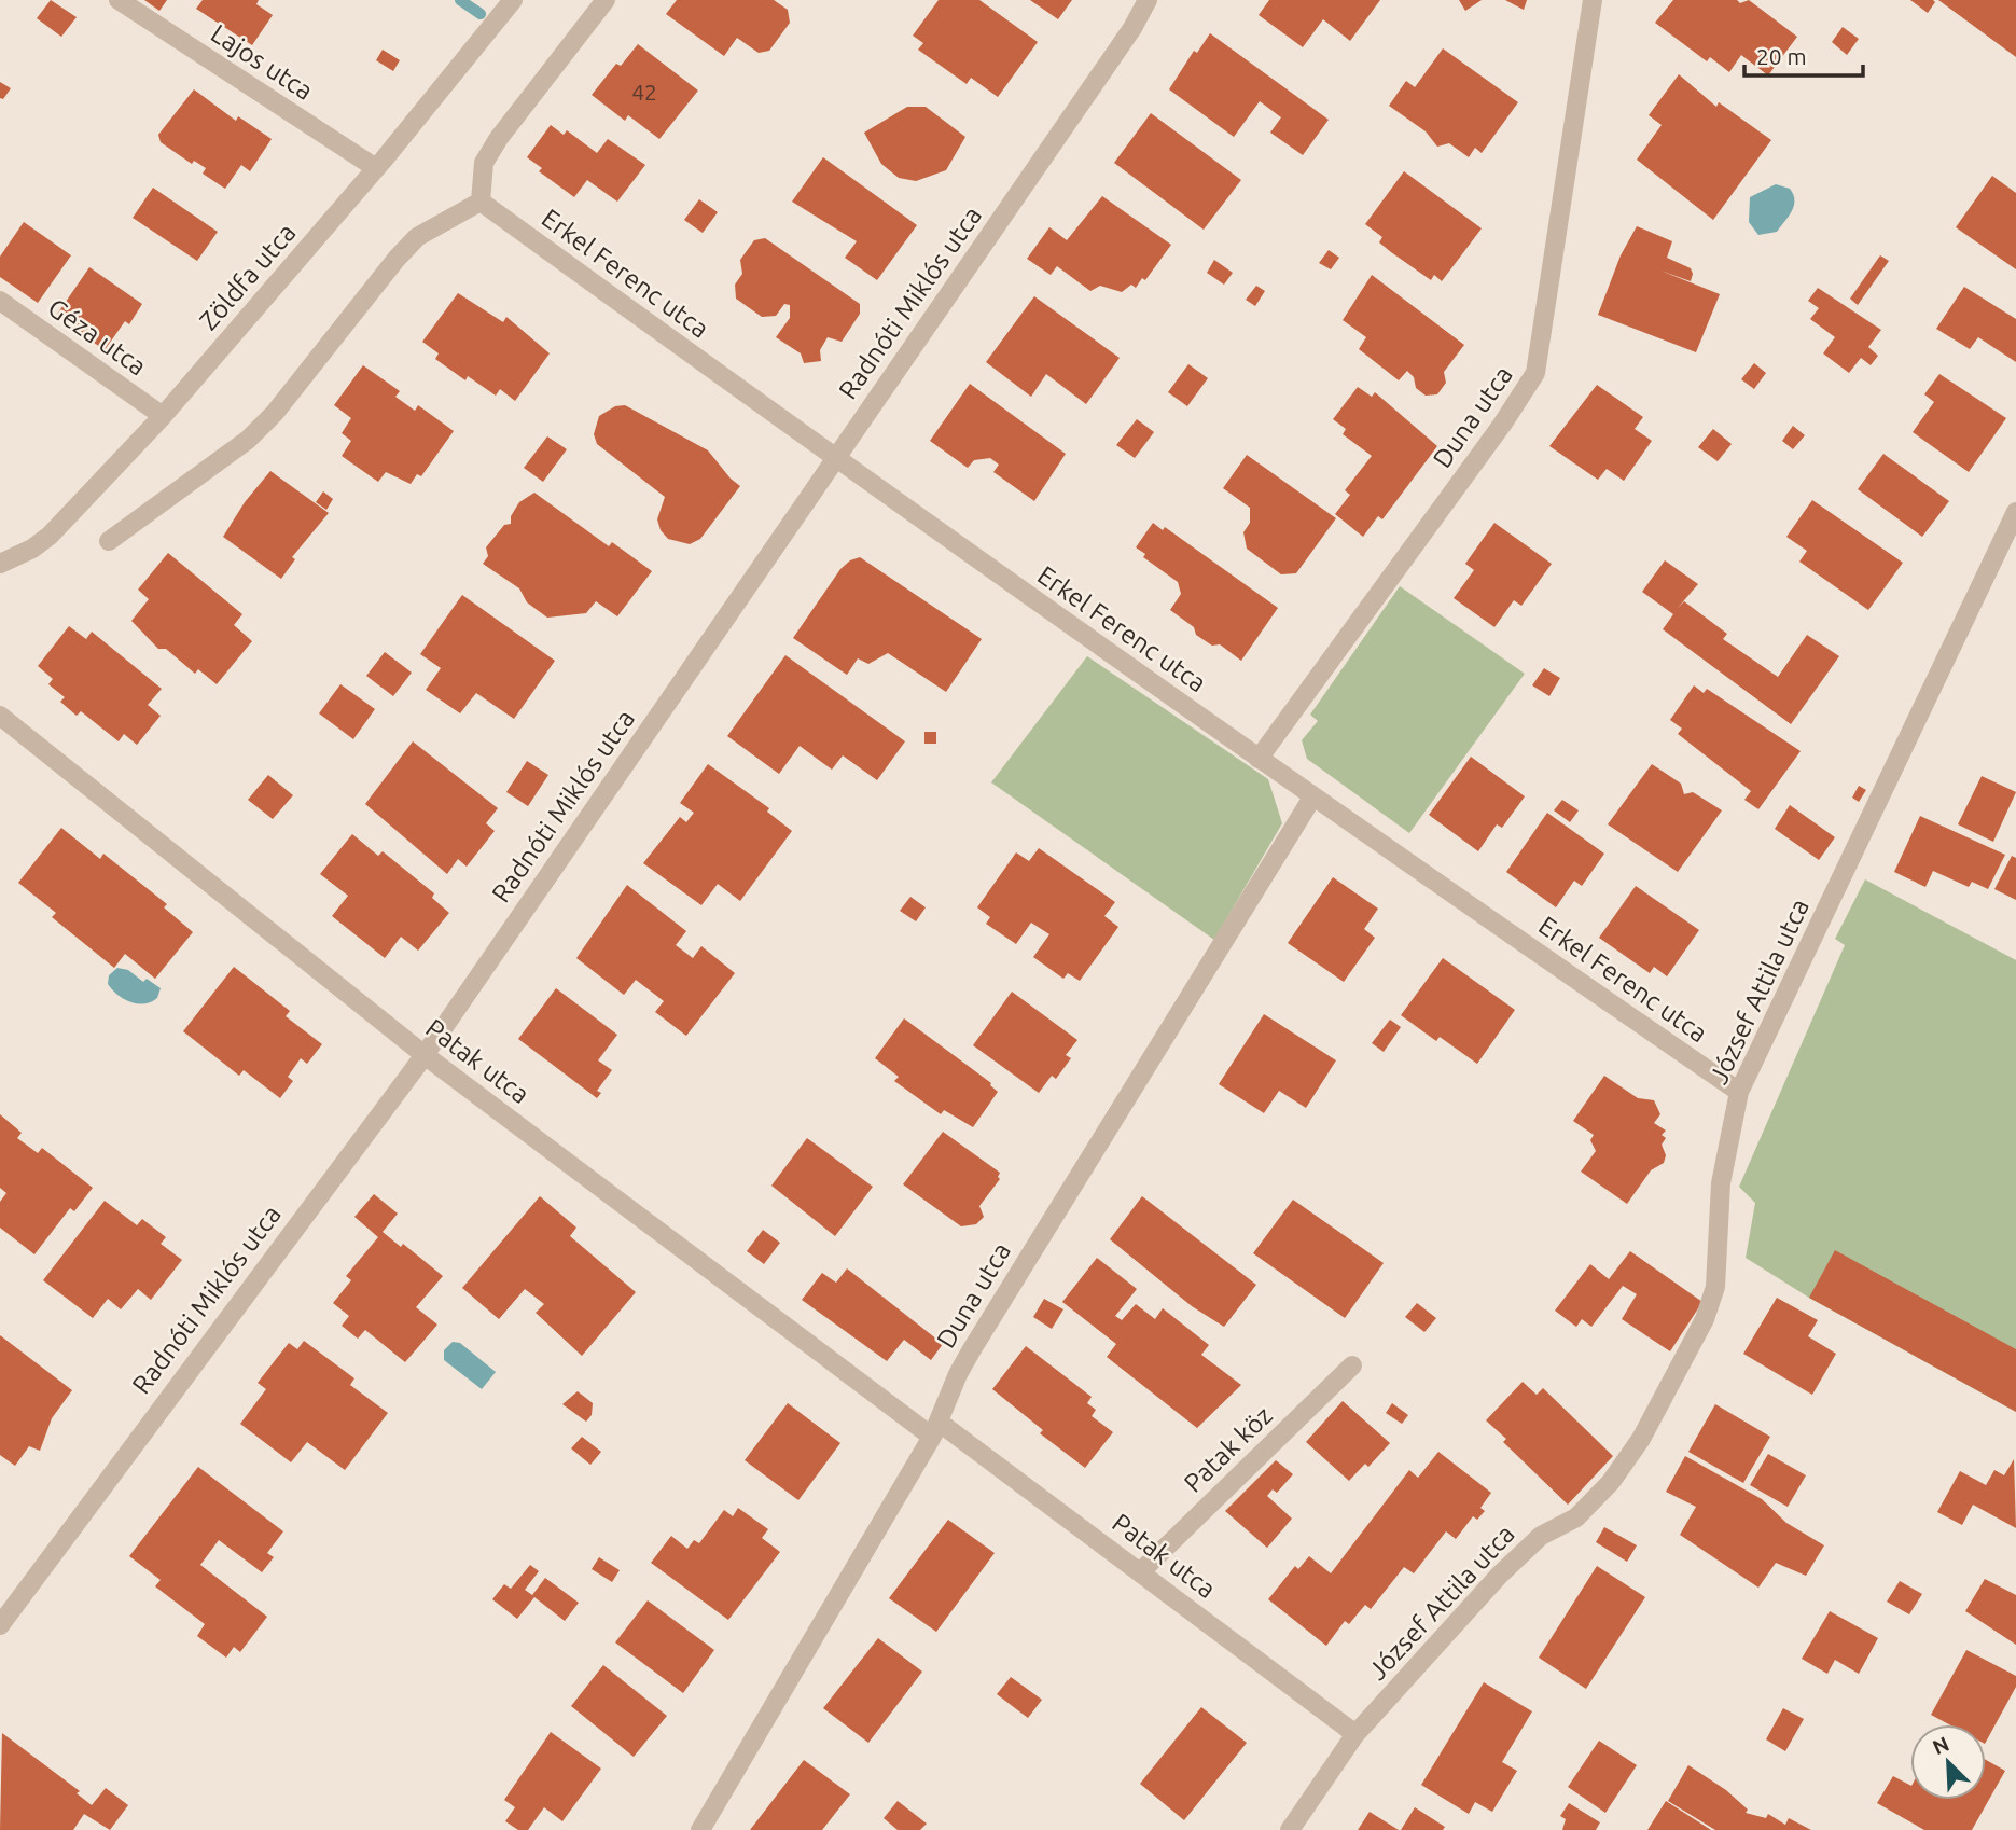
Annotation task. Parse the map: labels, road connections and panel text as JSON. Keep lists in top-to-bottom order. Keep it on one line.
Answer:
{"streets":{"street":["Lajos utca","Erkel Ferenc utca","Zöldfa utca","Radnóti Miklós utca","Géza utca","Duna utca","József Attila utca","Patak utca","Patak köz"]},"crossings":[["Lajos utca","Zöldfa utca"],["Erkel Ferenc utca","Radnóti Miklós utca"],["Erkel Ferenc utca","Duna utca"],["Erkel Ferenc utca","József Attila utca"],["Zöldfa utca","Géza utca"],["Radnóti Miklós utca","Patak utca"],["Duna utca","Patak utca"],["József Attila utca","Patak utca"],["Patak utca","Patak köz"]],"house_numbers":["42"],"scale_bar":"20 m","north":"top left"}
